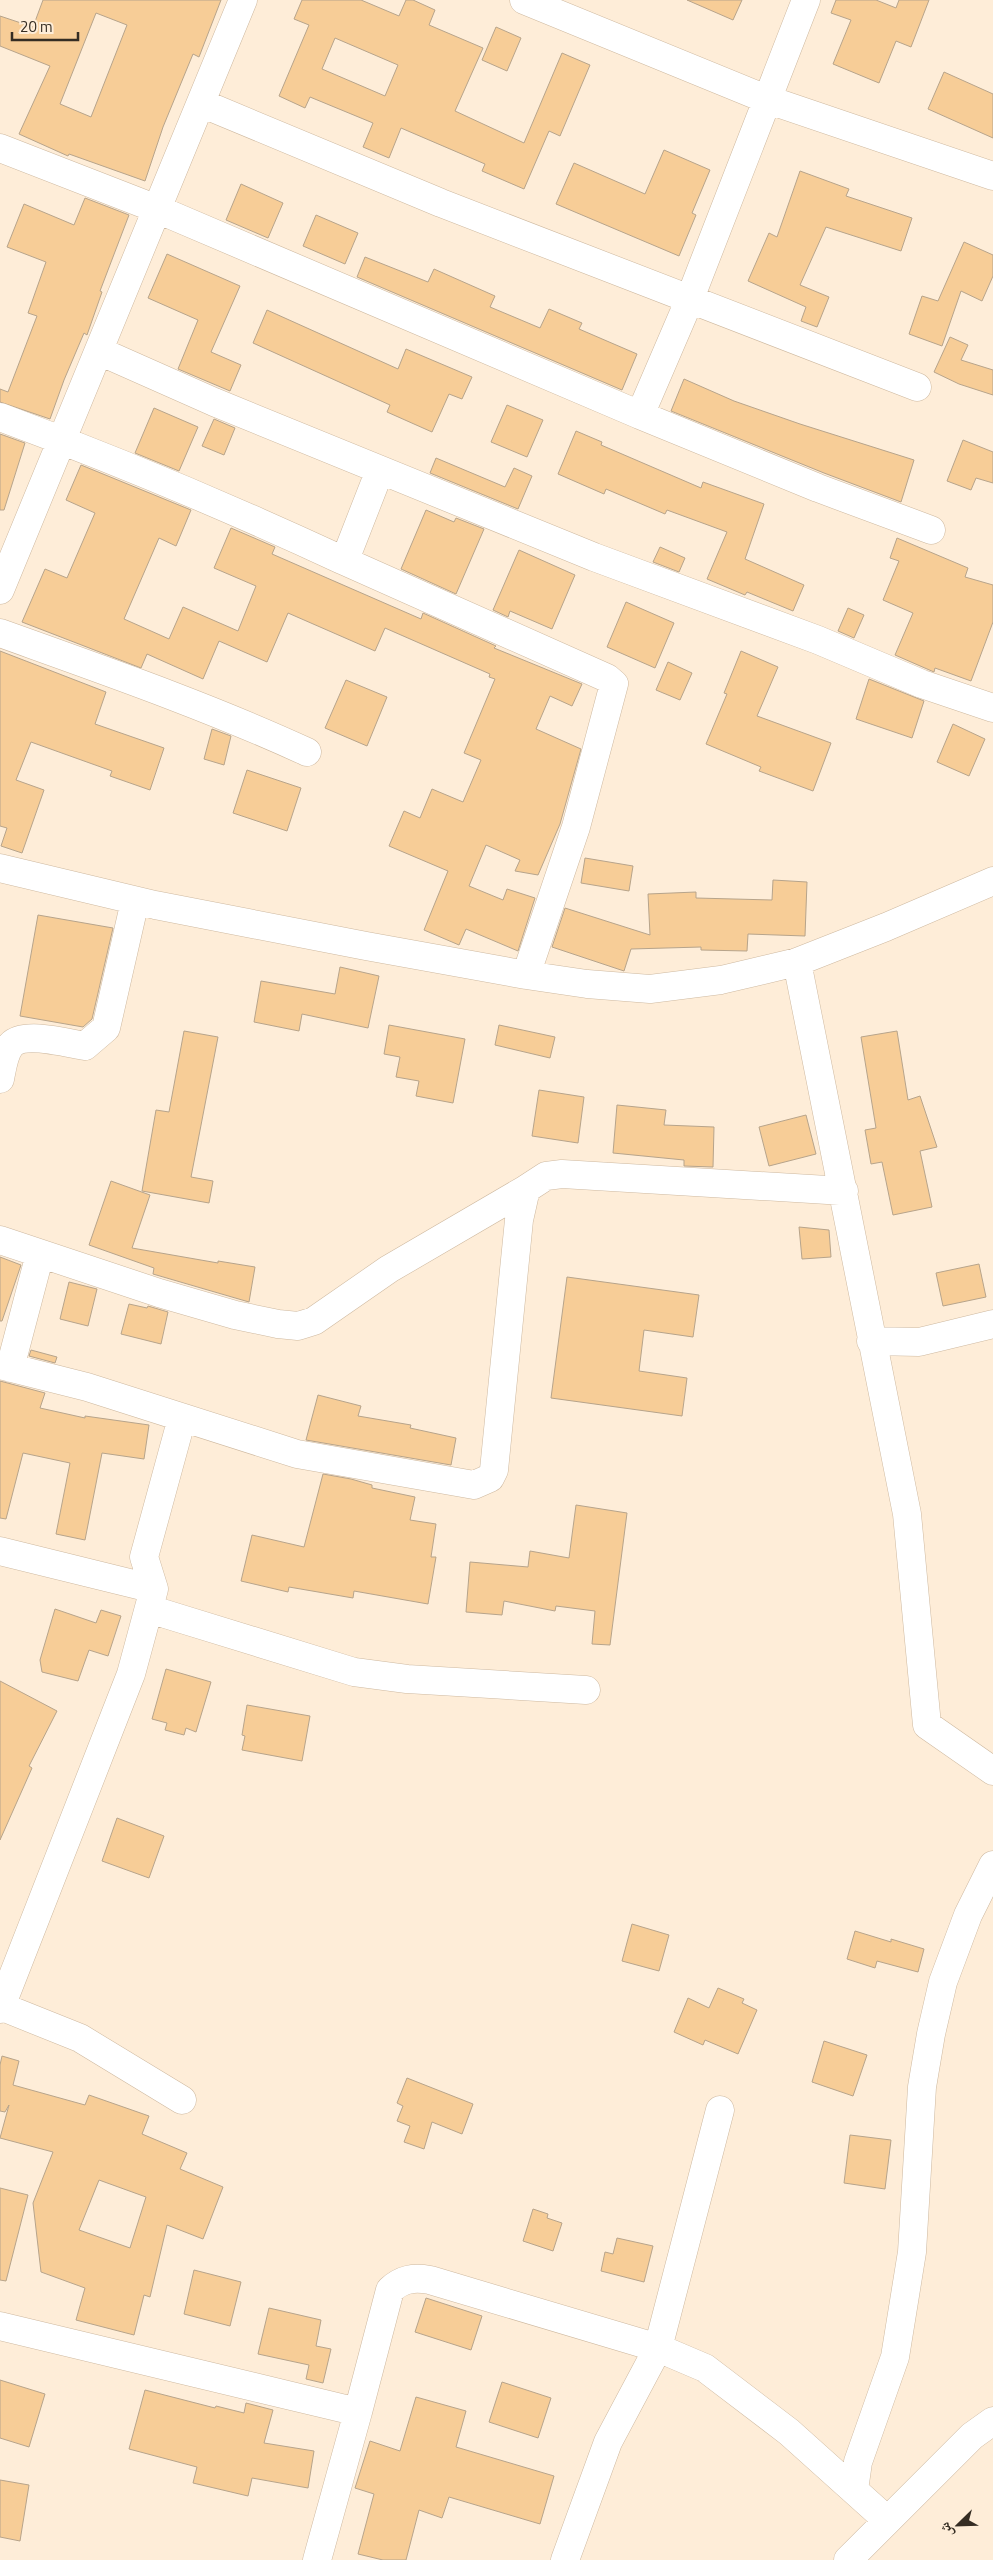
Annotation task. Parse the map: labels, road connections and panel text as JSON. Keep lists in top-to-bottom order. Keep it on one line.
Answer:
{"scale_bar":"20 m","north":"bottom left"}
